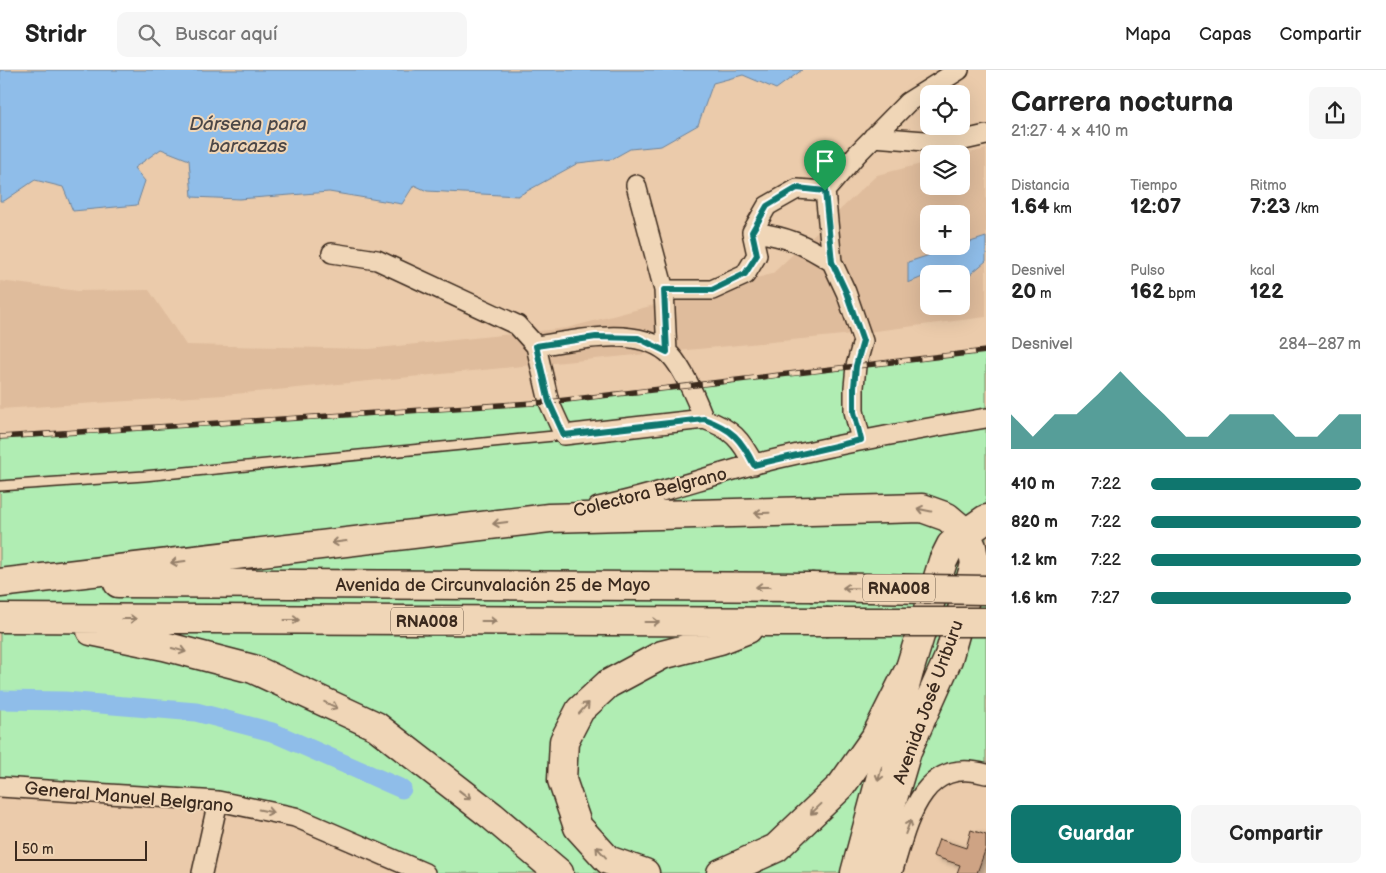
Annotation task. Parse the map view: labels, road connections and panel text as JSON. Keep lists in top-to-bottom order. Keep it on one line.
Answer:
{"streets":{"main road":["Avenida de Circunvalación 25 de Mayo","RNA008","Avenida José Uriburu"],"street":["Colectora Belgrano","General Manuel Belgrano"]},"crossings":[["Avenida de Circunvalación 25 de Mayo","RNA008"]],"one_way":["General Manuel Belgrano"],"water":["Dársena para barcazas"],"scale_bar":"50 m","page":{"header":"Stridr","search":"Buscar aquí","nav":["Mapa","Capas","Compartir"],"heading":["Carrera nocturna","21:27 · 4 × 410 m"],"map_buttons":["+","−"],"stats":[["Distancia","1.64 km"],["Tiempo","12:07"],["Ritmo","7:23 /km"],["Desnivel","20 m"],["Pulso","162 bpm"],["kcal","122"]],"chart":["Desnivel","284–287 m"],"list":[{"name":"410 m","note":"7:22"},{"name":"820 m","note":"7:22"},{"name":"1.2 km","note":"7:22"},{"name":"1.6 km","note":"7:27"}],"buttons":["Guardar","Compartir"],"scale":"50 m"}}
